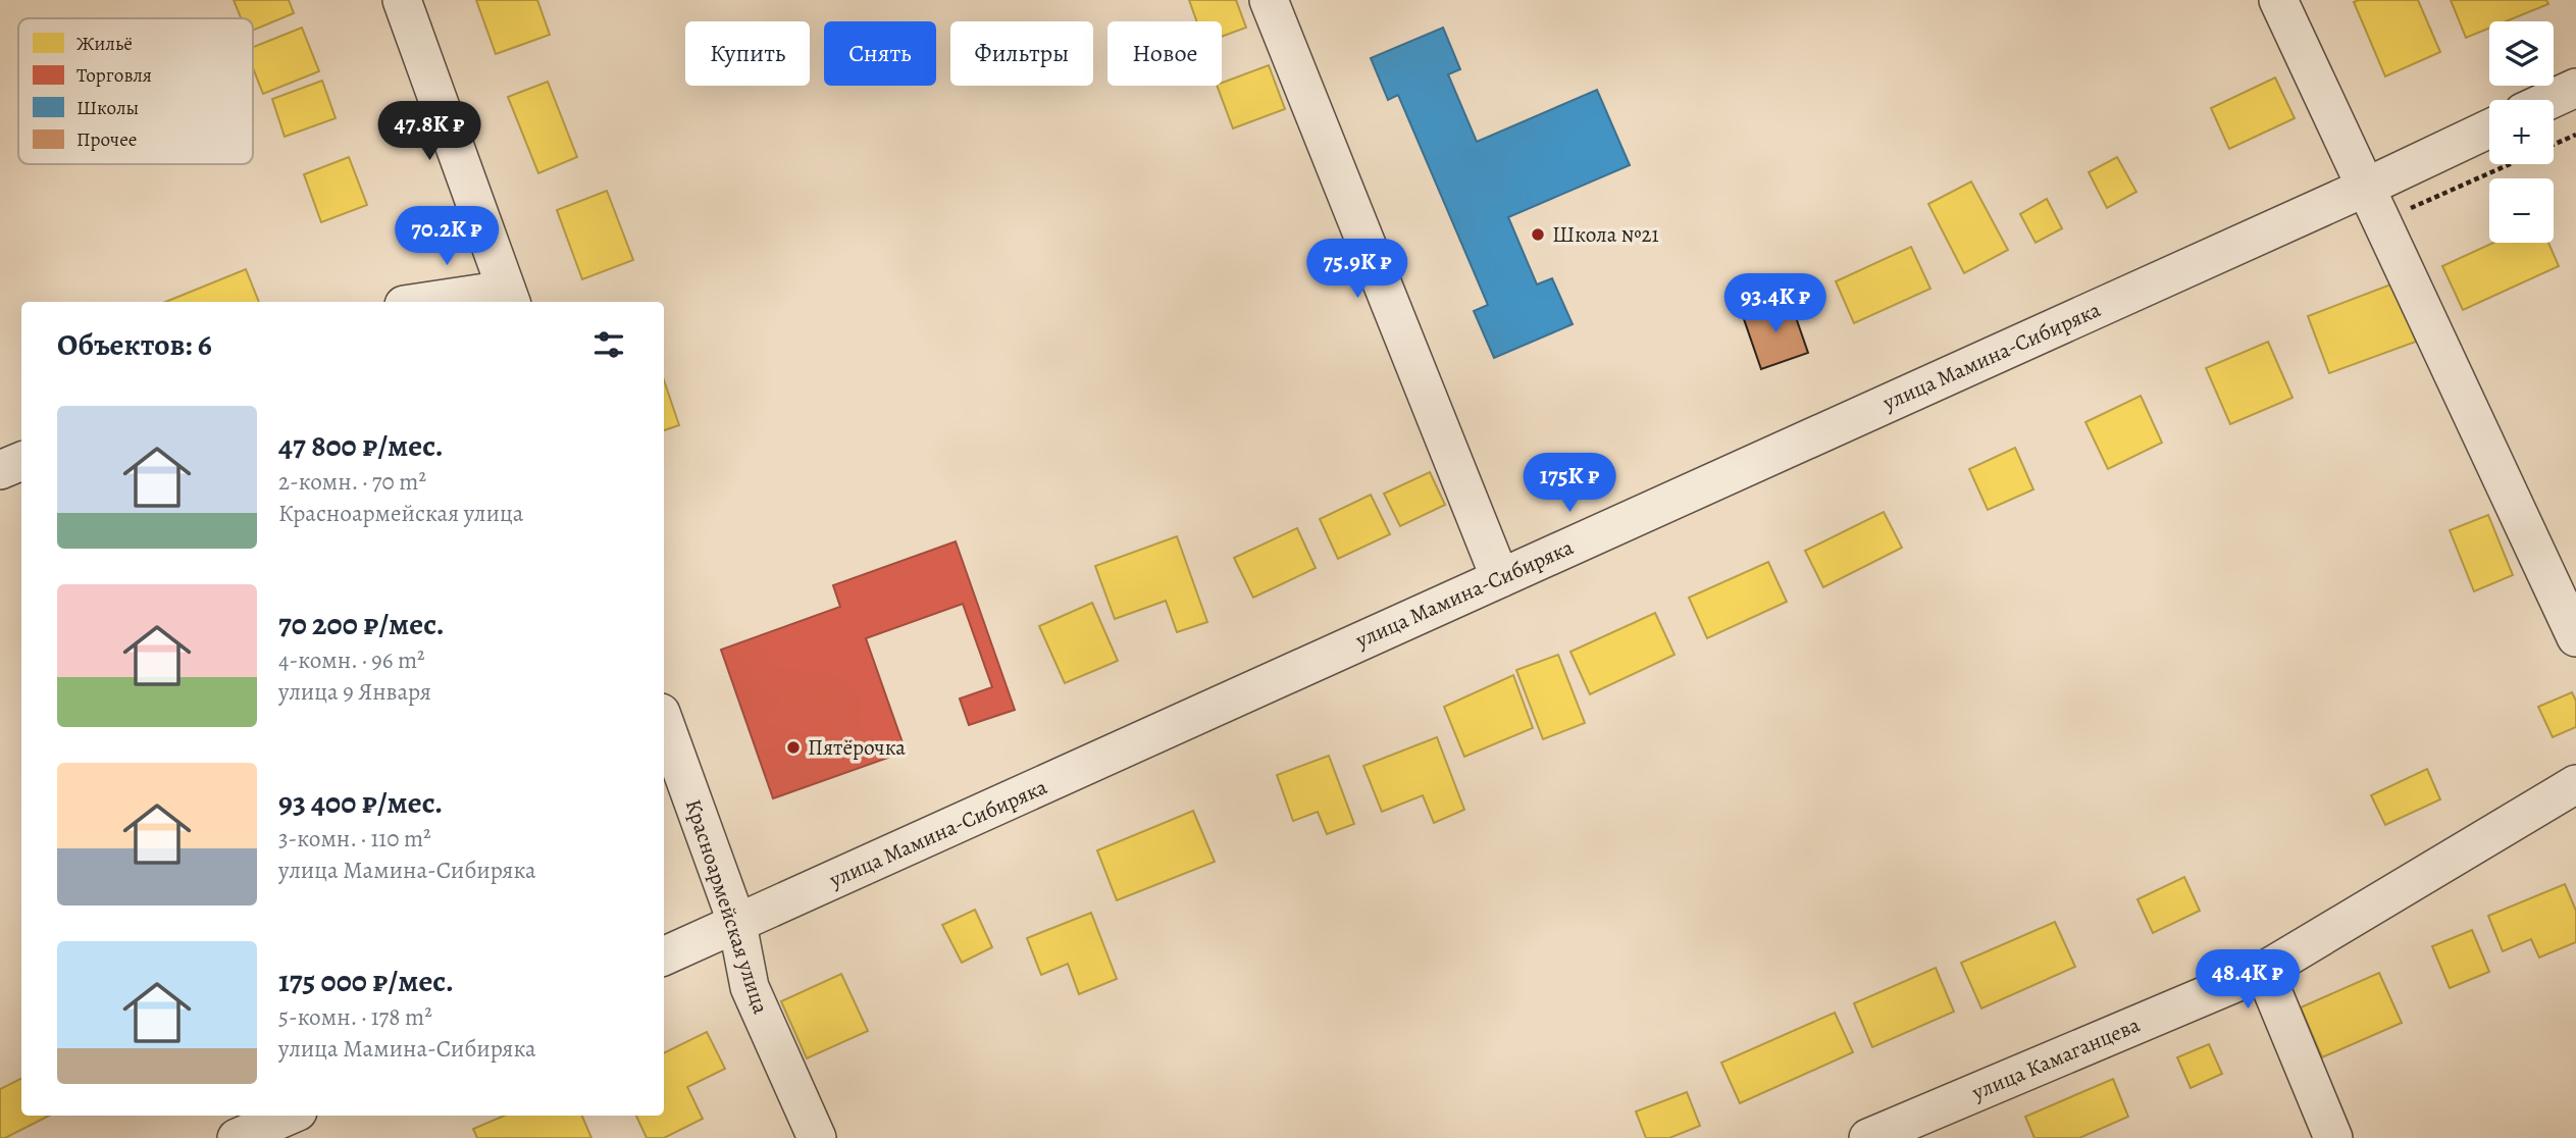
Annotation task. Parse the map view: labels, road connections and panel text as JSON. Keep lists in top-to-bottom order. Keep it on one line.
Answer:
{"streets":{"street":["улица Мамина-Сибиряка","Красноармейская улица","улица Камаганцева"]},"crossings":[["улица Мамина-Сибиряка","Красноармейская улица"]],"places":["Школа №21","Пятёрочка"],"legend":["Жильё","Торговля","Школы","Прочее"],"page":{"map_buttons":["+","−"],"chip":["Купить","Снять","Фильтры","Новое"],"price":["47.8K ₽","70.2K ₽","75.9K ₽","93.4K ₽","175K ₽","48.4K ₽"],"heading":"Объектов: 6","list":[{"name":"47 800 ₽/мес.","note":"2-комн. · 70 m² · Красноармейская улица"},{"name":"70 200 ₽/мес.","note":"4-комн. · 96 m² · улица 9 Января"},{"name":"93 400 ₽/мес.","note":"3-комн. · 110 m² · улица Мамина-Сибиряка"},{"name":"175 000 ₽/мес.","note":"5-комн. · 178 m² · улица Мамина-Сибиряка"}]}}
